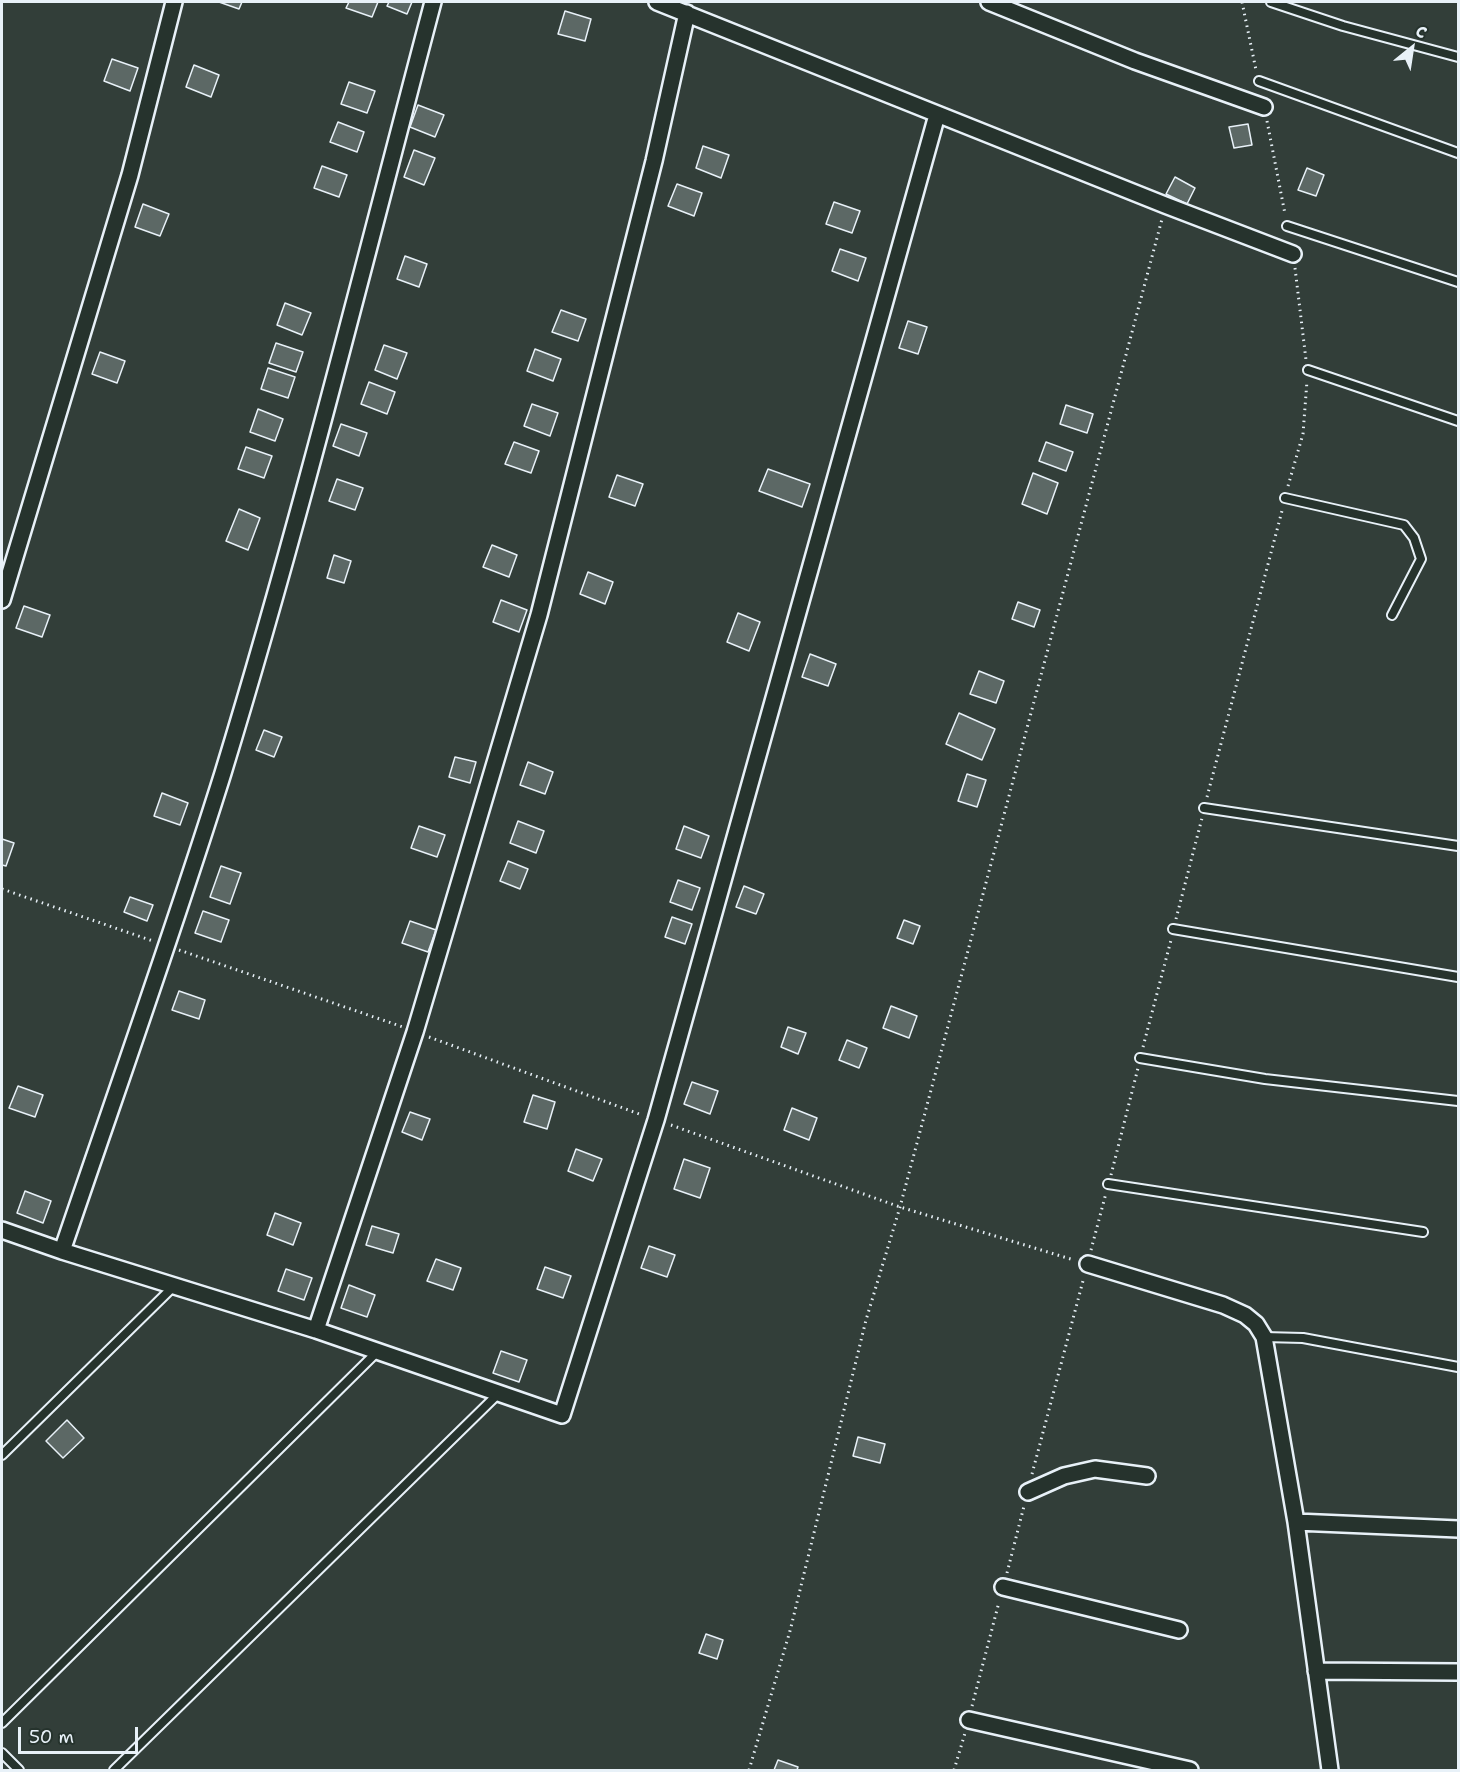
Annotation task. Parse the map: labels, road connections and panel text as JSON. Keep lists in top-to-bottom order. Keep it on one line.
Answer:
{"scale_bar":"50 m","north":"top right"}
